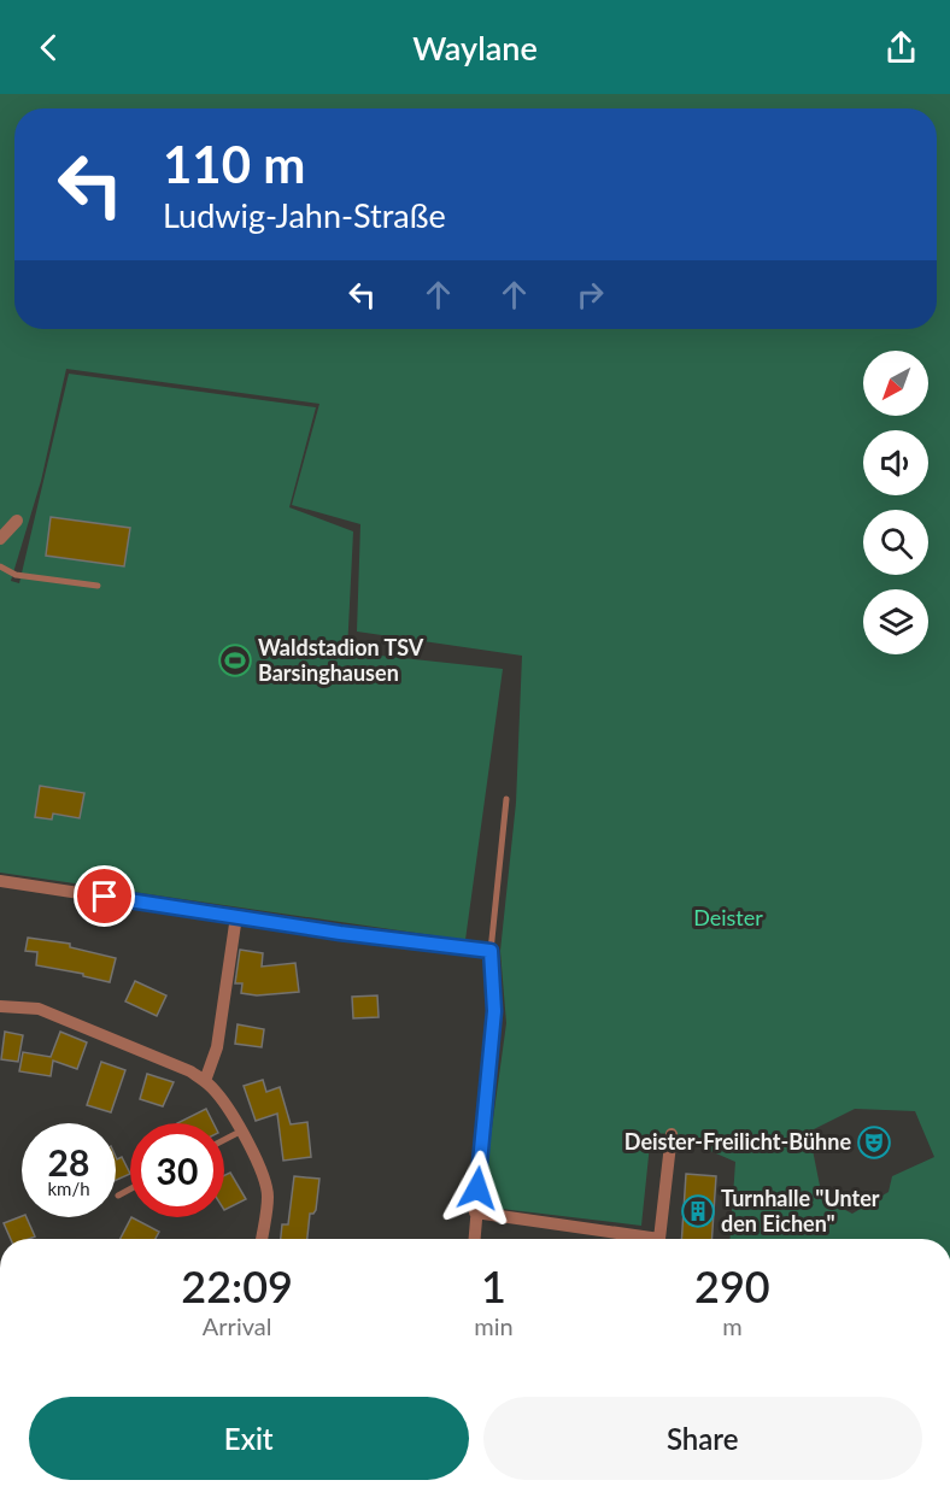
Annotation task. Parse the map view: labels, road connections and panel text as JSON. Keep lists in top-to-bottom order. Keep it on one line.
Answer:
{"parks":["Deister"],"places":{"sports":["Waldstadion TSV Barsinghausen"],"theatre":["Deister-Freilicht-Bühne"],"building":["Turnhalle \"Unter den Eichen\""]},"north":"bottom left","page":{"header":"Waylane","turn":["110 m","Ludwig-Jahn-Straße"],"speed":"28 km/h","limit":"30","eta":["22:09","Arrival","1","min","290","m"],"buttons":["Exit","Share"]}}
